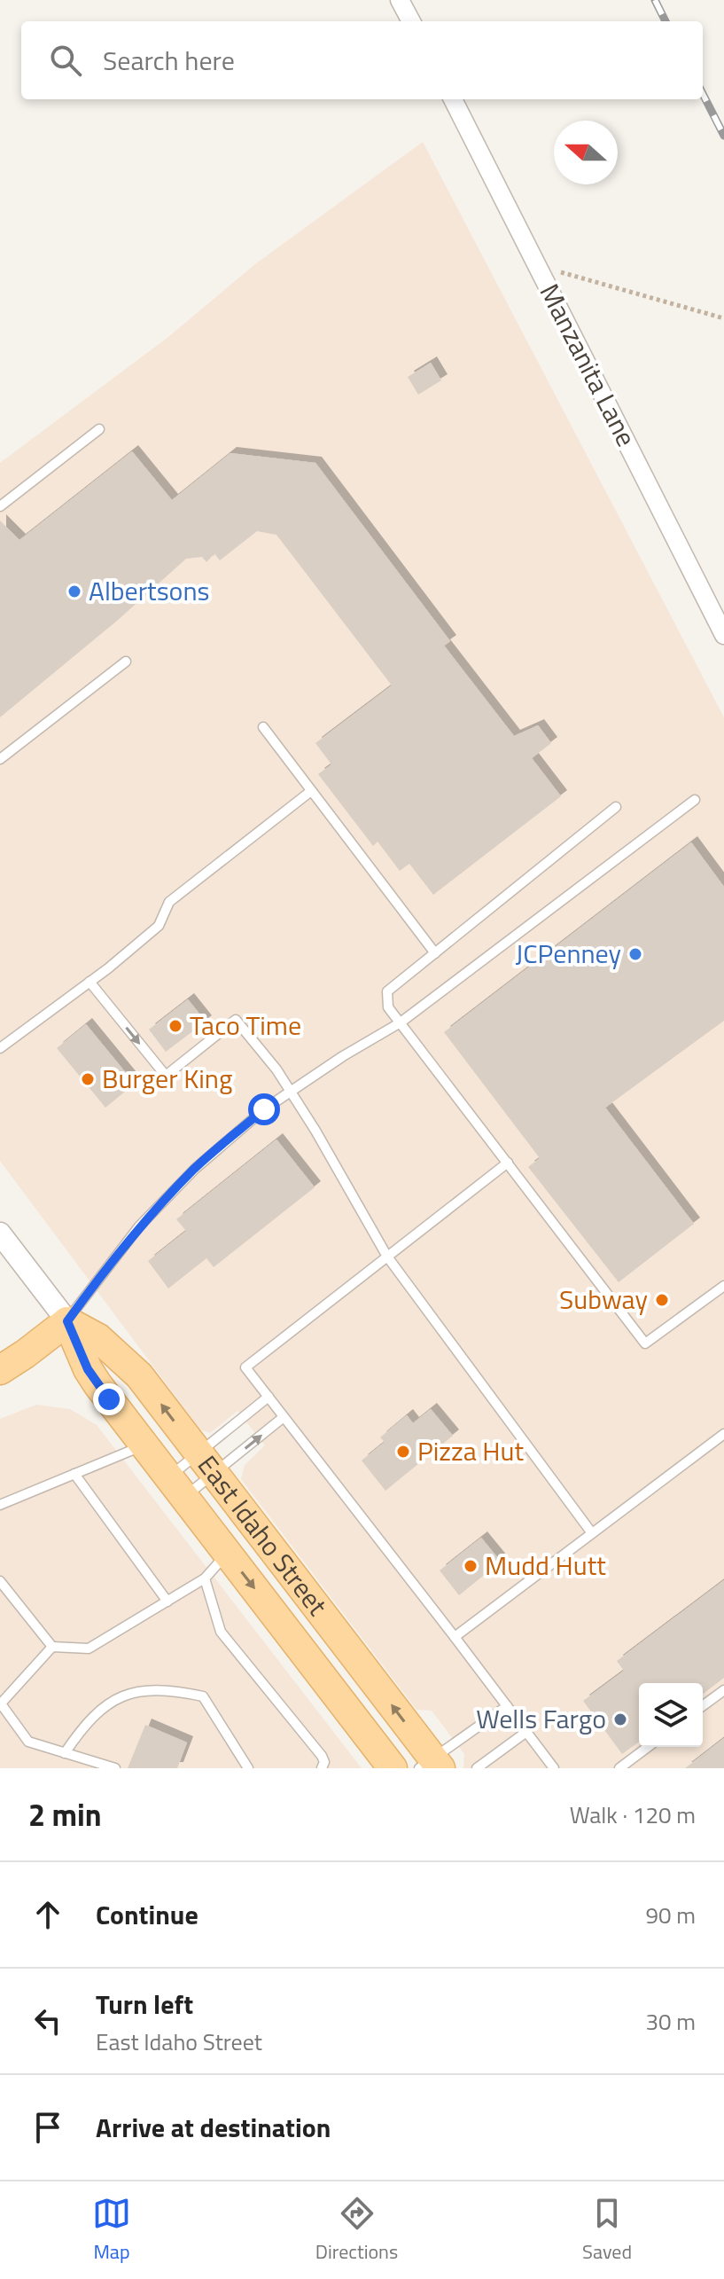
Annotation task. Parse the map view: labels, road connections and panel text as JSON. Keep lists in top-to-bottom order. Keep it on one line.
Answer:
{"streets":{"main road":["East Idaho Street"],"street":["Manzanita Lane"]},"places":["Albertsons","JCPenney","Taco Time","Burger King","Subway","Pizza Hut","Mudd Hutt","Wells Fargo"],"north":"left","page":{"search":"Search here","heading":["2 min","Walk · 120 m"],"list":[["Continue","90 m"],["Turn left","East Idaho Street","30 m"],"Arrive at destination"],"nav":["Map","Directions","Saved"]}}
